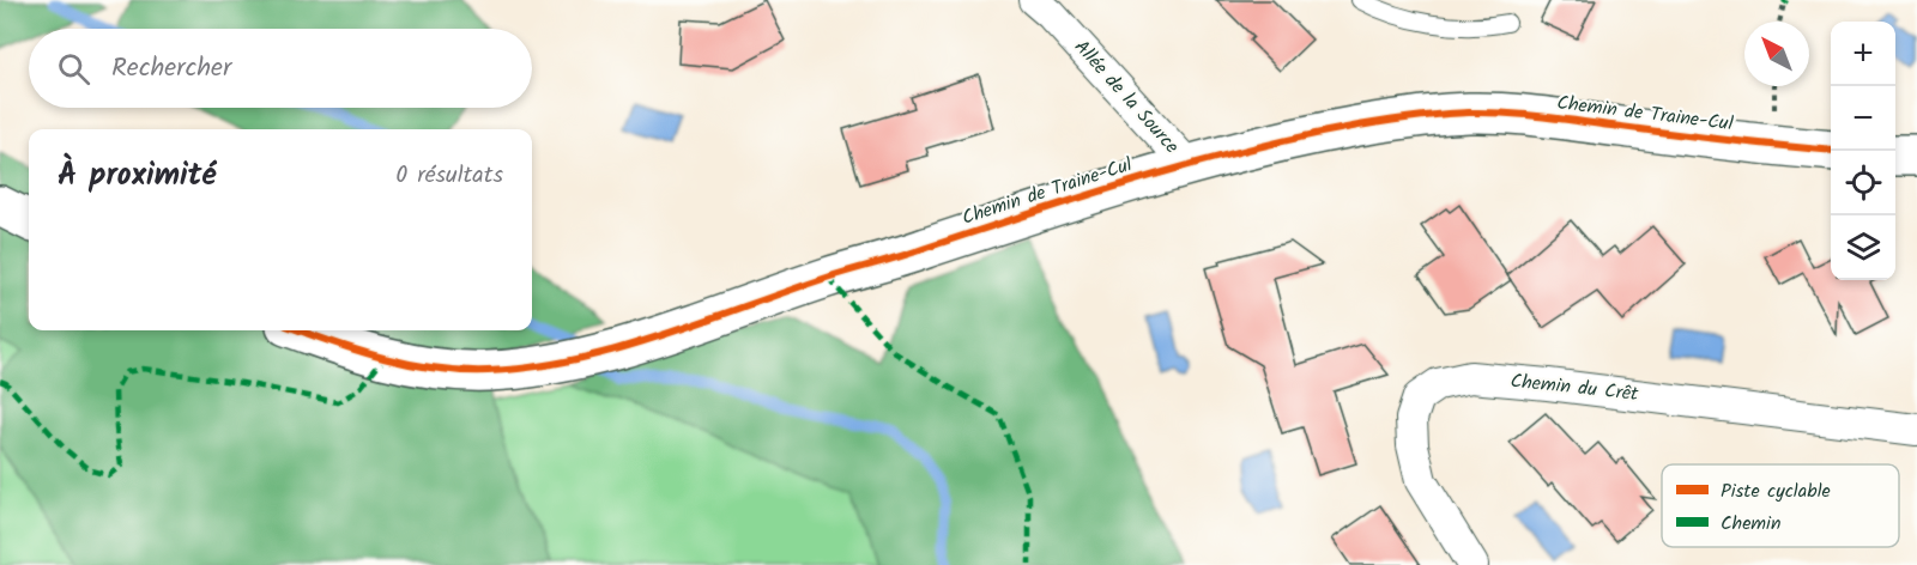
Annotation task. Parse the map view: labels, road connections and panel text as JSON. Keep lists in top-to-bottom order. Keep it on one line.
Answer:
{"streets":{"street":["Allée de la Source","Chemin de Traine-Cul","Chemin du Crêt"]},"crossings":[["Allée de la Source","Chemin de Traine-Cul"]],"legend":["Piste cyclable","Chemin"],"north":"top left","page":{"map_buttons":["+","−"],"search":"Rechercher","heading":["À proximité","0 résultats"]}}
